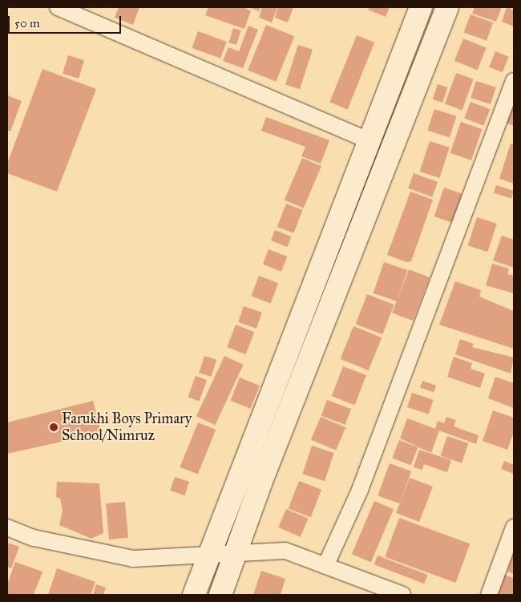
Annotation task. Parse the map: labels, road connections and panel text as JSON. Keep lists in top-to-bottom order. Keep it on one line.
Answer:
{"places":["Farukhi Boys Primary School/Nimruz"],"scale_bar":"50 m"}
